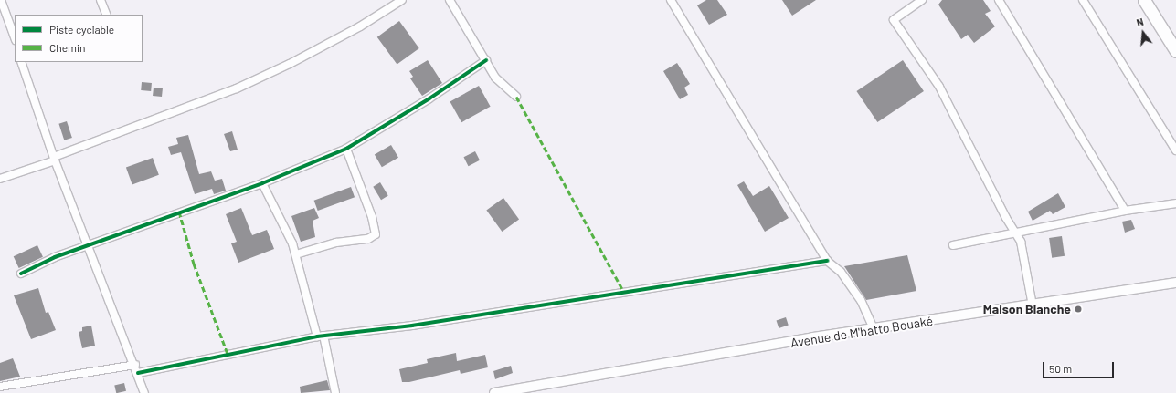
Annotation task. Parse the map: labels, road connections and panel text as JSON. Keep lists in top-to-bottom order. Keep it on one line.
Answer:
{"streets":{"street":["Avenue de M'batto Bouaké"]},"places":["Maison Blanche"],"legend":["Piste cyclable","Chemin"],"scale_bar":"50 m","north":"top"}
